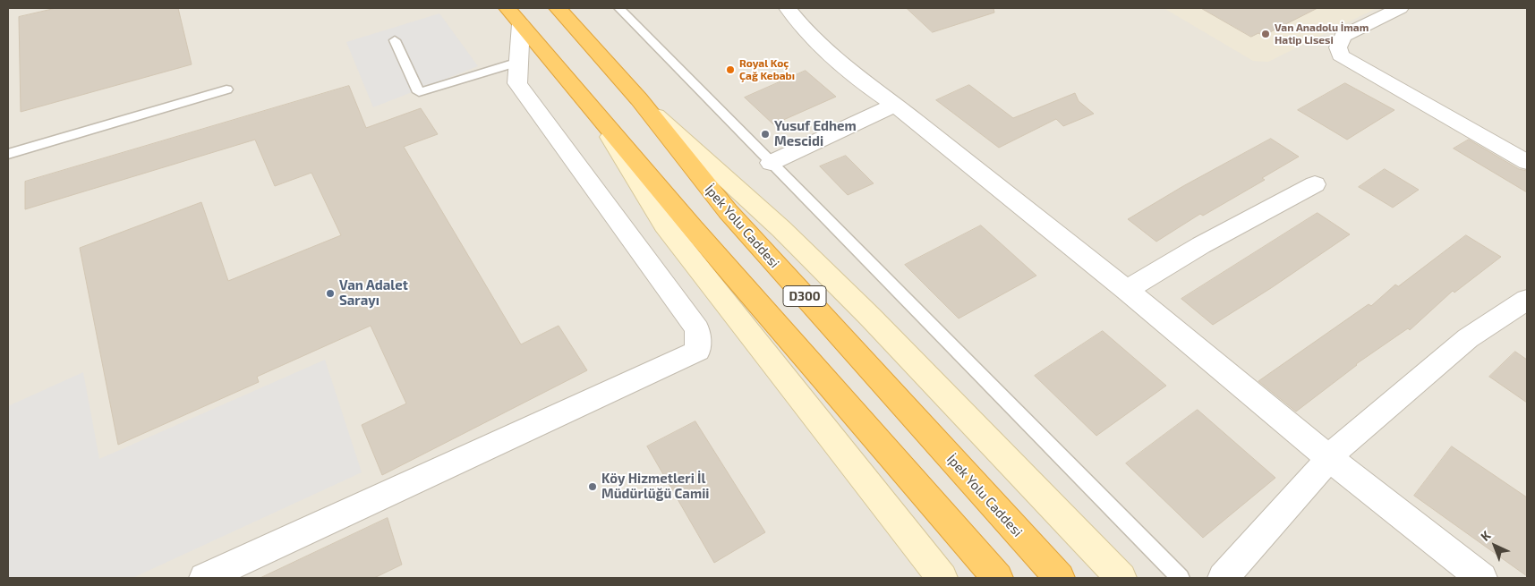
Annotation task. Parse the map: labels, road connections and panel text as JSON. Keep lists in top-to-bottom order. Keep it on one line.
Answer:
{"streets":{"highway":["İpek Yolu Caddesi","D300"]},"places":["Van Anadolu İmam Hatip Lisesi","Royal Koç Çağ Kebabı","Yusuf Edhem Mescidi","Van Adalet Sarayı","Köy Hizmetleri İl Müdürlüğü Camii"],"north":"top left"}
